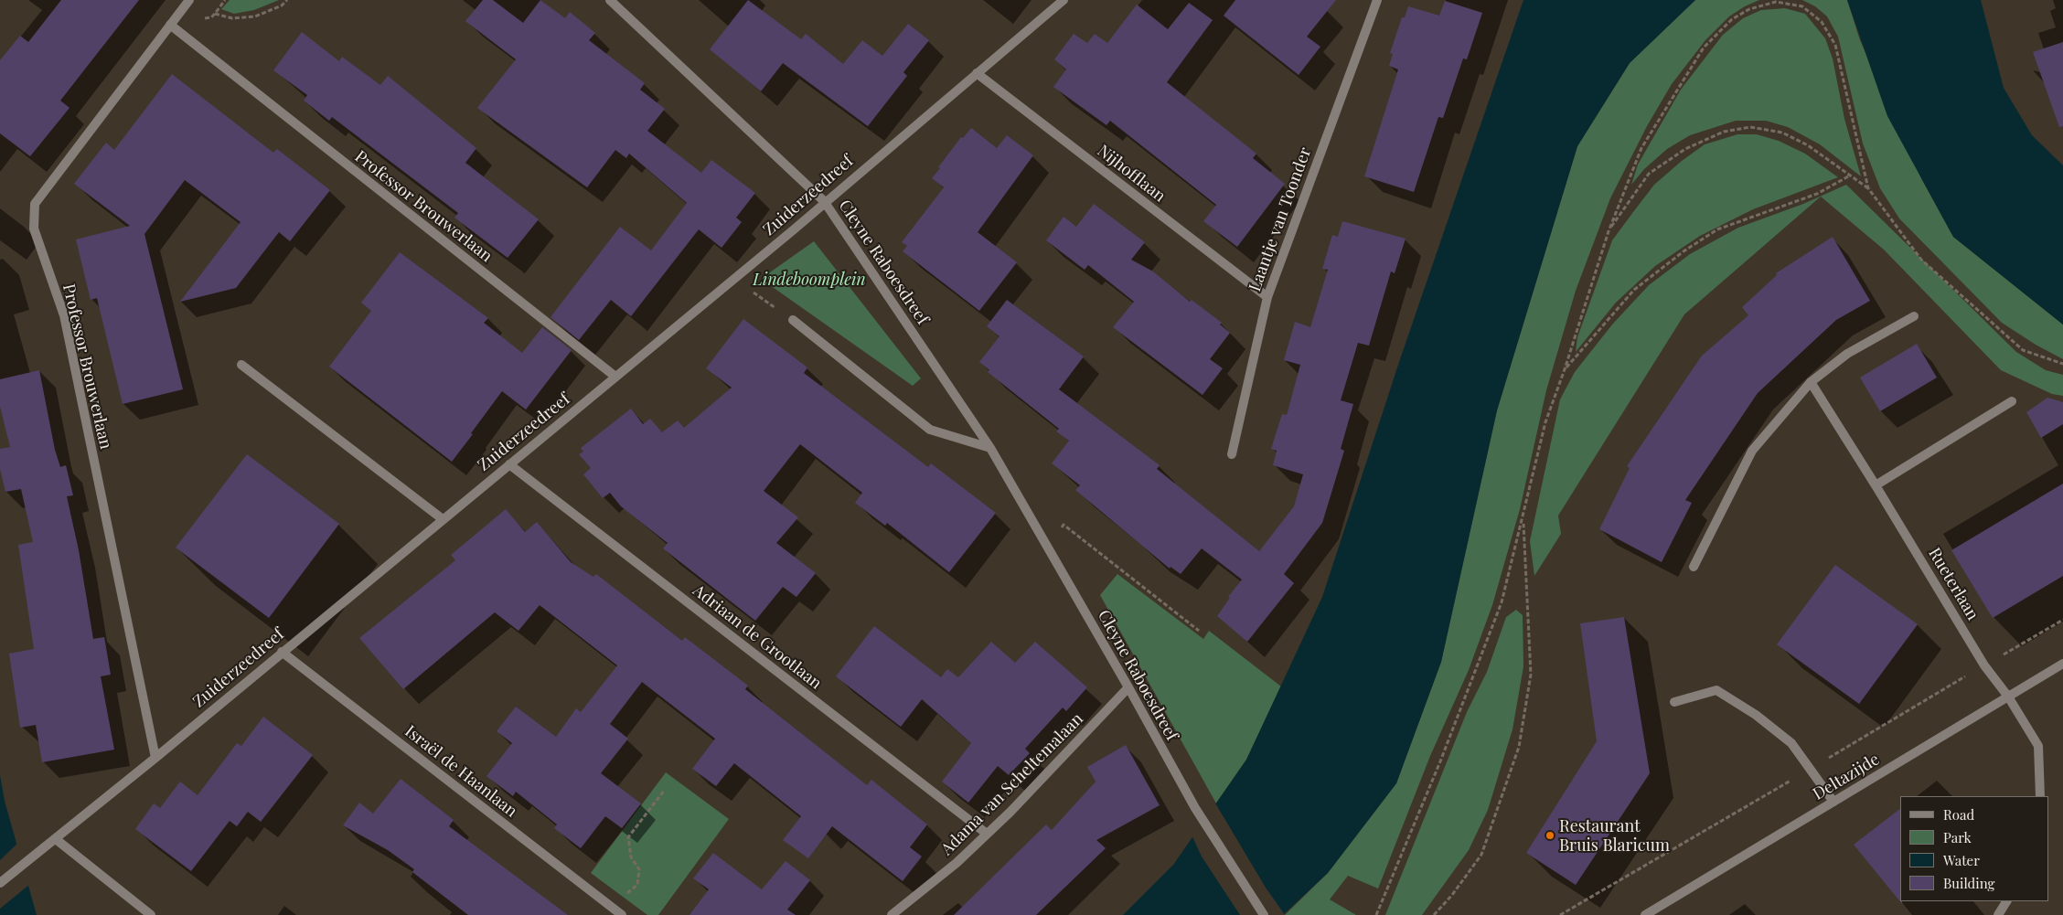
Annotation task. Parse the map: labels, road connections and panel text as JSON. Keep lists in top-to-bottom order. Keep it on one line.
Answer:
{"streets":{"street":["Nijhofflaan","Zuiderzeedreef","Professor Brouwerlaan","Laantje van Toonder","Cleyne Raboesdreef","Rueterlaan","Adriaan de Grootlaan","Israël de Haanlaan","Deltazijde","Adama van Scheltemalaan"]},"crossings":[["Nijhofflaan","Zuiderzeedreef"],["Nijhofflaan","Laantje van Toonder"],["Zuiderzeedreef","Professor Brouwerlaan"],["Zuiderzeedreef","Cleyne Raboesdreef"],["Zuiderzeedreef","Adriaan de Grootlaan"],["Zuiderzeedreef","Israël de Haanlaan"],["Cleyne Raboesdreef","Adama van Scheltemalaan"],["Rueterlaan","Deltazijde"],["Adriaan de Grootlaan","Adama van Scheltemalaan"]],"parks":["Lindeboomplein"],"places":["Restaurant Bruis Blaricum"],"legend":["Road","Park","Water","Building"]}
